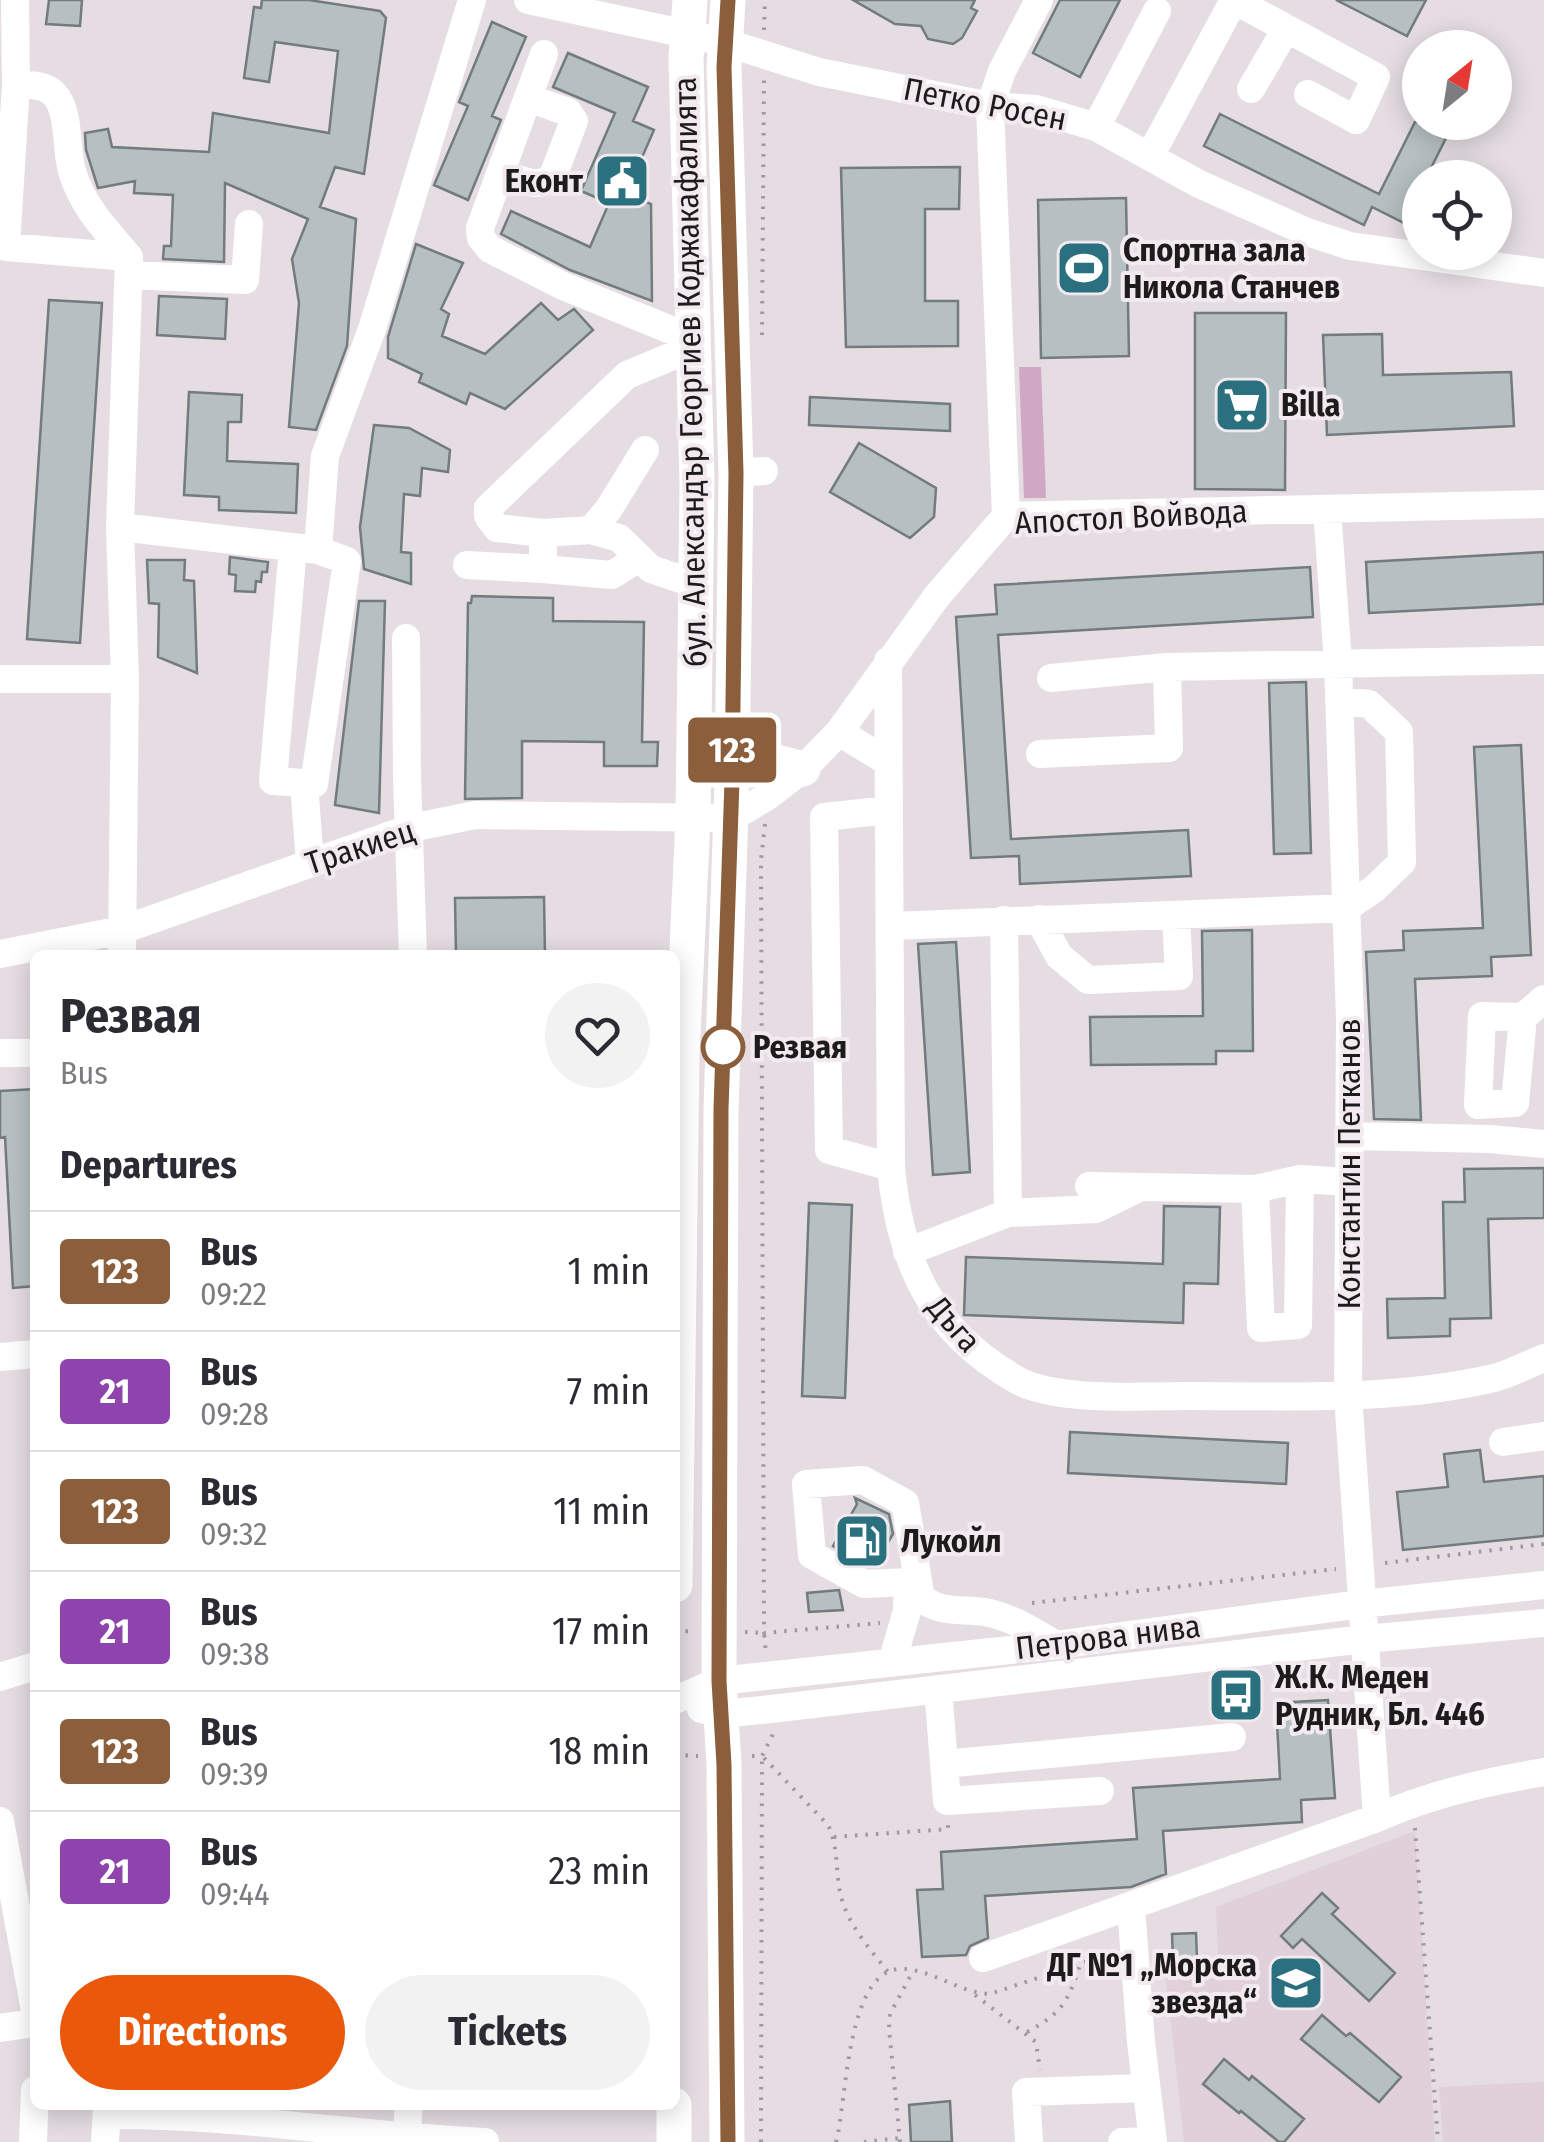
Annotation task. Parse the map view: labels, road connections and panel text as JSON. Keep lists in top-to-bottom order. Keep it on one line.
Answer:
{"streets":{"main road":["бул. Александър Георгиев Коджакафалията"],"street":["Петко Росен","Апостол Войвода","Тракиец","Константин Петканов","Дъга","Петрова нива"]},"crossings":[["Петко Росен","бул. Александър Георгиев Коджакафалията"],["бул. Александър Георгиев Коджакафалията","Апостол Войвода"],["бул. Александър Георгиев Коджакафалията","Тракиец"],["бул. Александър Георгиев Коджакафалията","Петрова нива"],["Апостол Войвода","Тракиец"],["Апостол Войвода","Константин Петканов"],["Апостол Войвода","Дъга"],["Константин Петканов","Дъга"],["Константин Петканов","Петрова нива"]],"places":{"public building":["Еконт"],"sports":["Спортна зала Никола Станчев"],"supermarket":["Billa"],"other":["Резвая"],"fuel station":["Лукойл"],"bus stop":["Ж.К. Меден Рудник, Бл. 446"],"school or university":["ДГ №1 „Морска звезда“"]},"lines":["bus line 123"],"north":"top right","page":{"on_map":"123","heading":[["Резвая","Bus"],"Departures"],"list":[{"mark":"123","name":"Bus","note":"09:22","value":"1 min"},{"mark":"21","name":"Bus","note":"09:28","value":"7 min"},{"mark":"123","name":"Bus","note":"09:32","value":"11 min"},{"mark":"21","name":"Bus","note":"09:38","value":"17 min"},{"mark":"123","name":"Bus","note":"09:39","value":"18 min"},{"mark":"21","name":"Bus","note":"09:44","value":"23 min"}],"buttons":["Directions","Tickets"]}}
